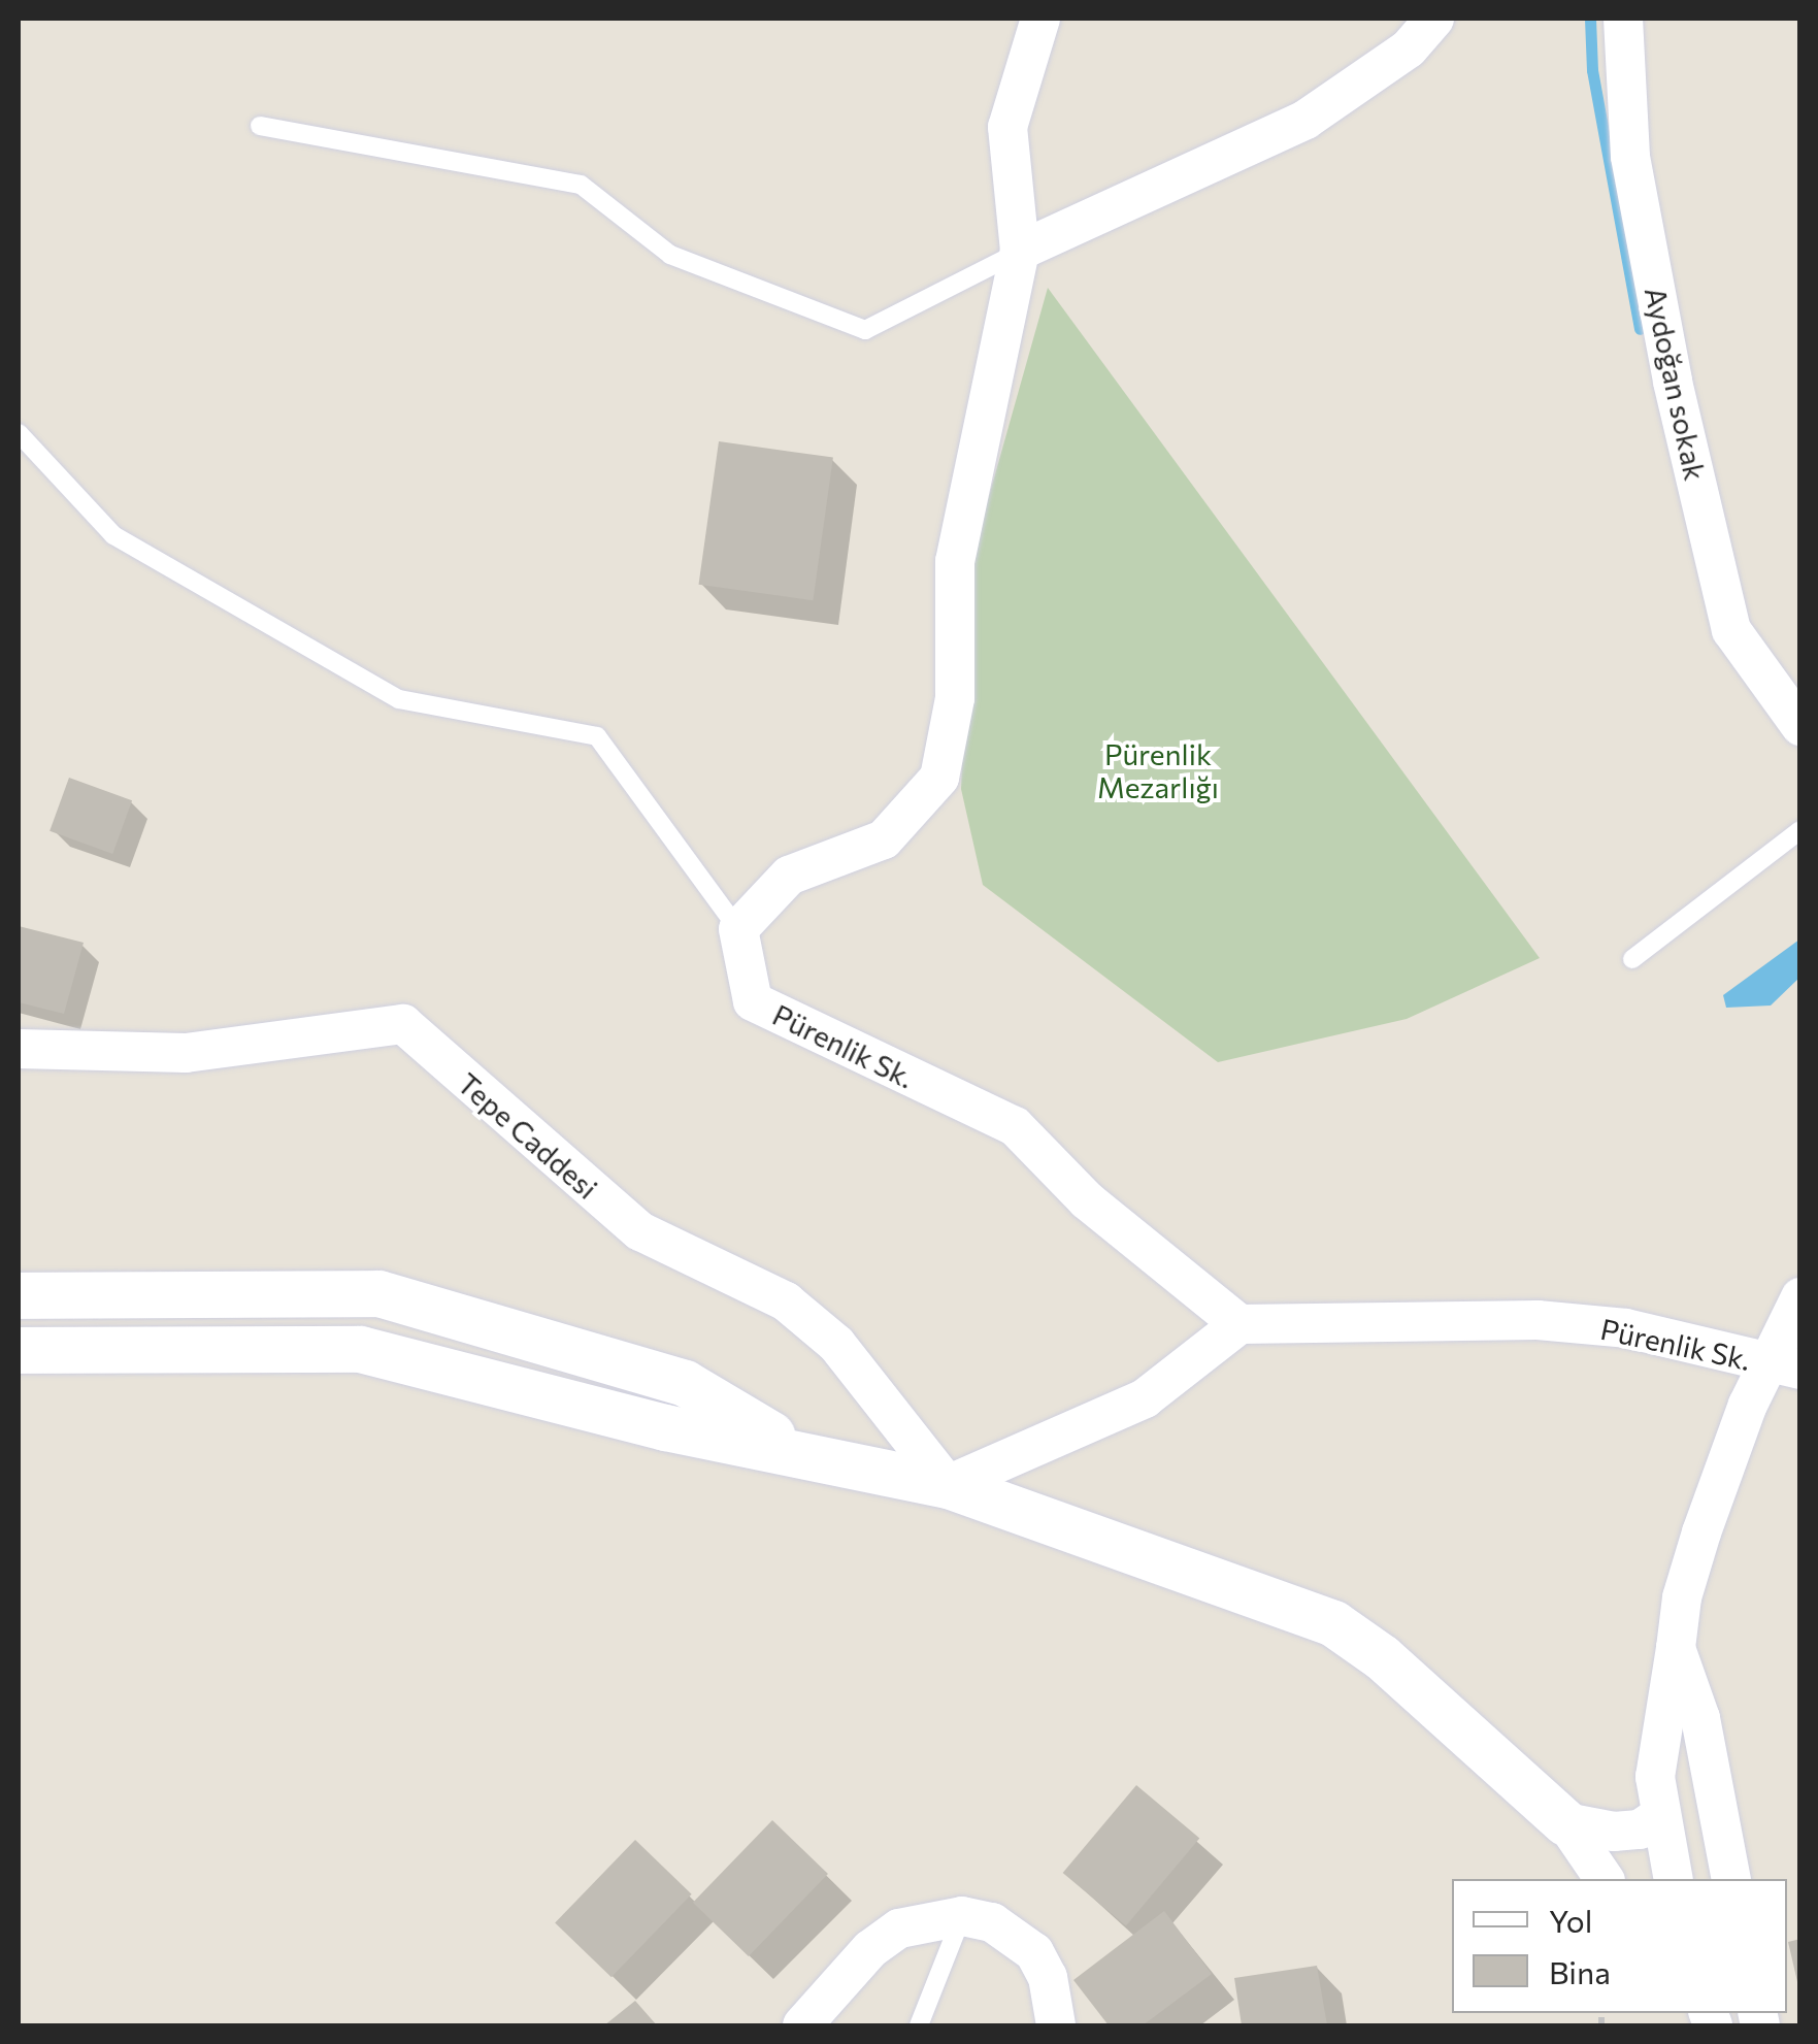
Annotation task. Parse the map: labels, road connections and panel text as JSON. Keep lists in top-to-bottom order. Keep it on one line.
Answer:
{"streets":{"street":["Aydoğan sokak","Pürenlik Sk.","Tepe Caddesi"]},"parks":["Pürenlik Mezarlığı"],"legend":["Yol","Bina"]}
